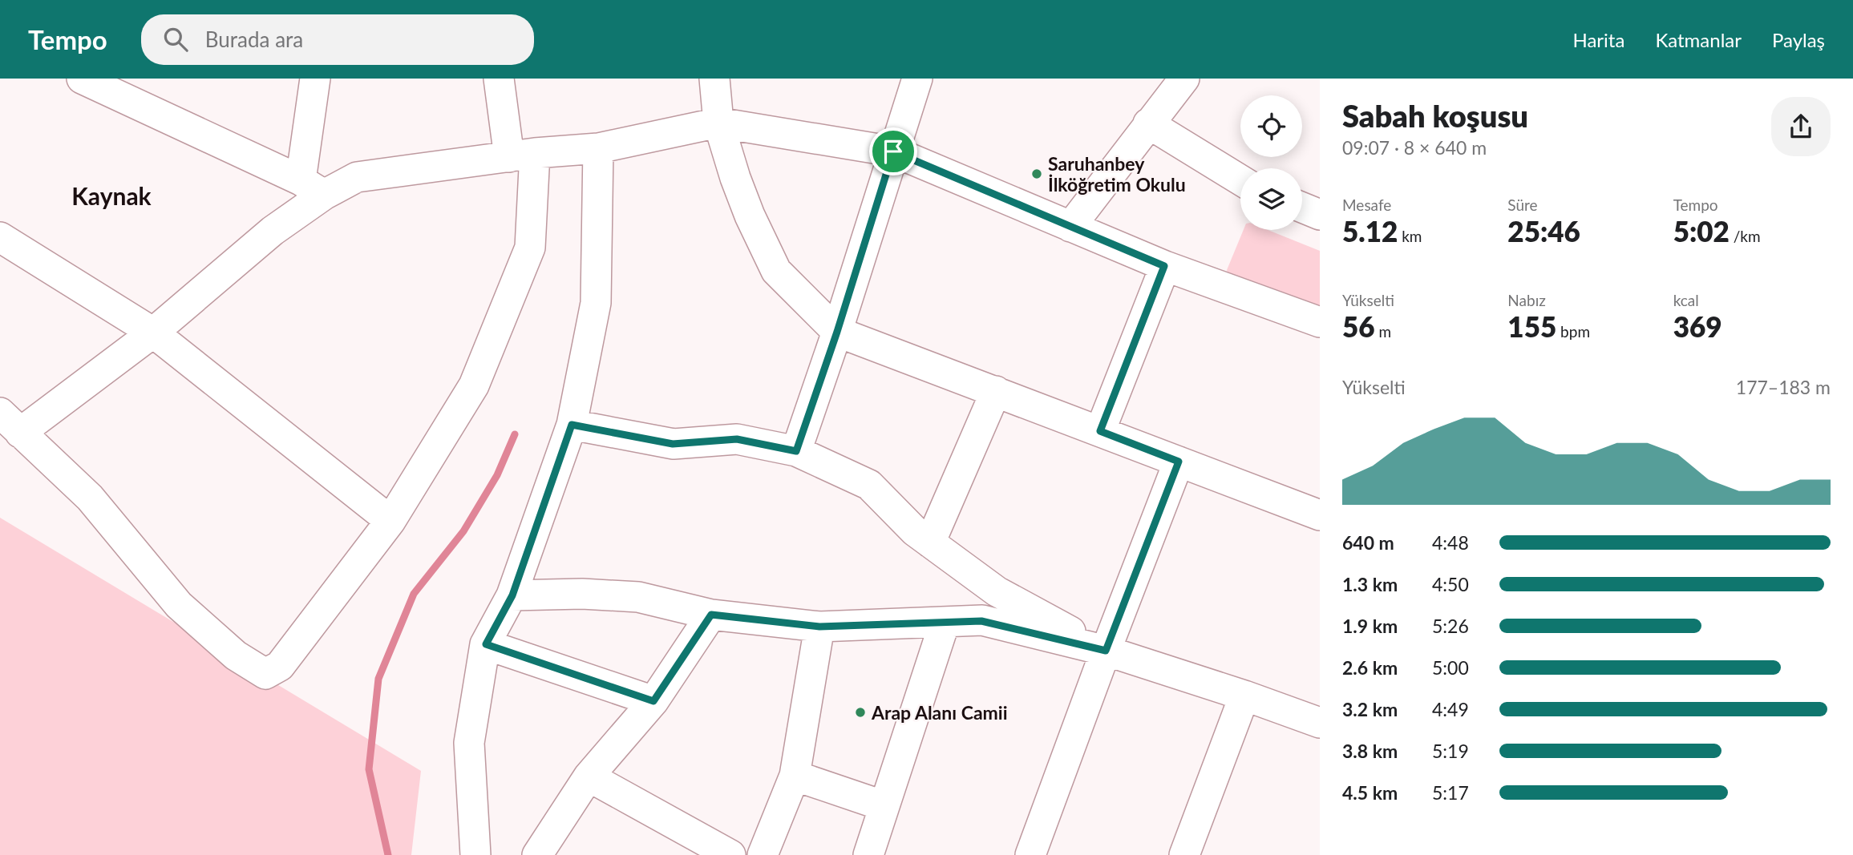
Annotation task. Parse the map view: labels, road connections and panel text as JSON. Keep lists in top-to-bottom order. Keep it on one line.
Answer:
{"districts":["Kaynak"],"places":["Saruhanbey İlköğretim Okulu","Arap Alanı Camii"],"page":{"header":"Tempo","search":"Burada ara","nav":["Harita","Katmanlar","Paylaş"],"heading":["Sabah koşusu","09:07 · 8 × 640 m"],"stats":[["Mesafe","5.12 km"],["Süre","25:46"],["Tempo","5:02 /km"],["Yükselti","56 m"],["Nabız","155 bpm"],["kcal","369"]],"chart":["Yükselti","177–183 m"],"list":[{"name":"640 m","note":"4:48"},{"name":"1.3 km","note":"4:50"},{"name":"1.9 km","note":"5:26"},{"name":"2.6 km","note":"5:00"},{"name":"3.2 km","note":"4:49"},{"name":"3.8 km","note":"5:19"},{"name":"4.5 km","note":"5:17"}]}}
